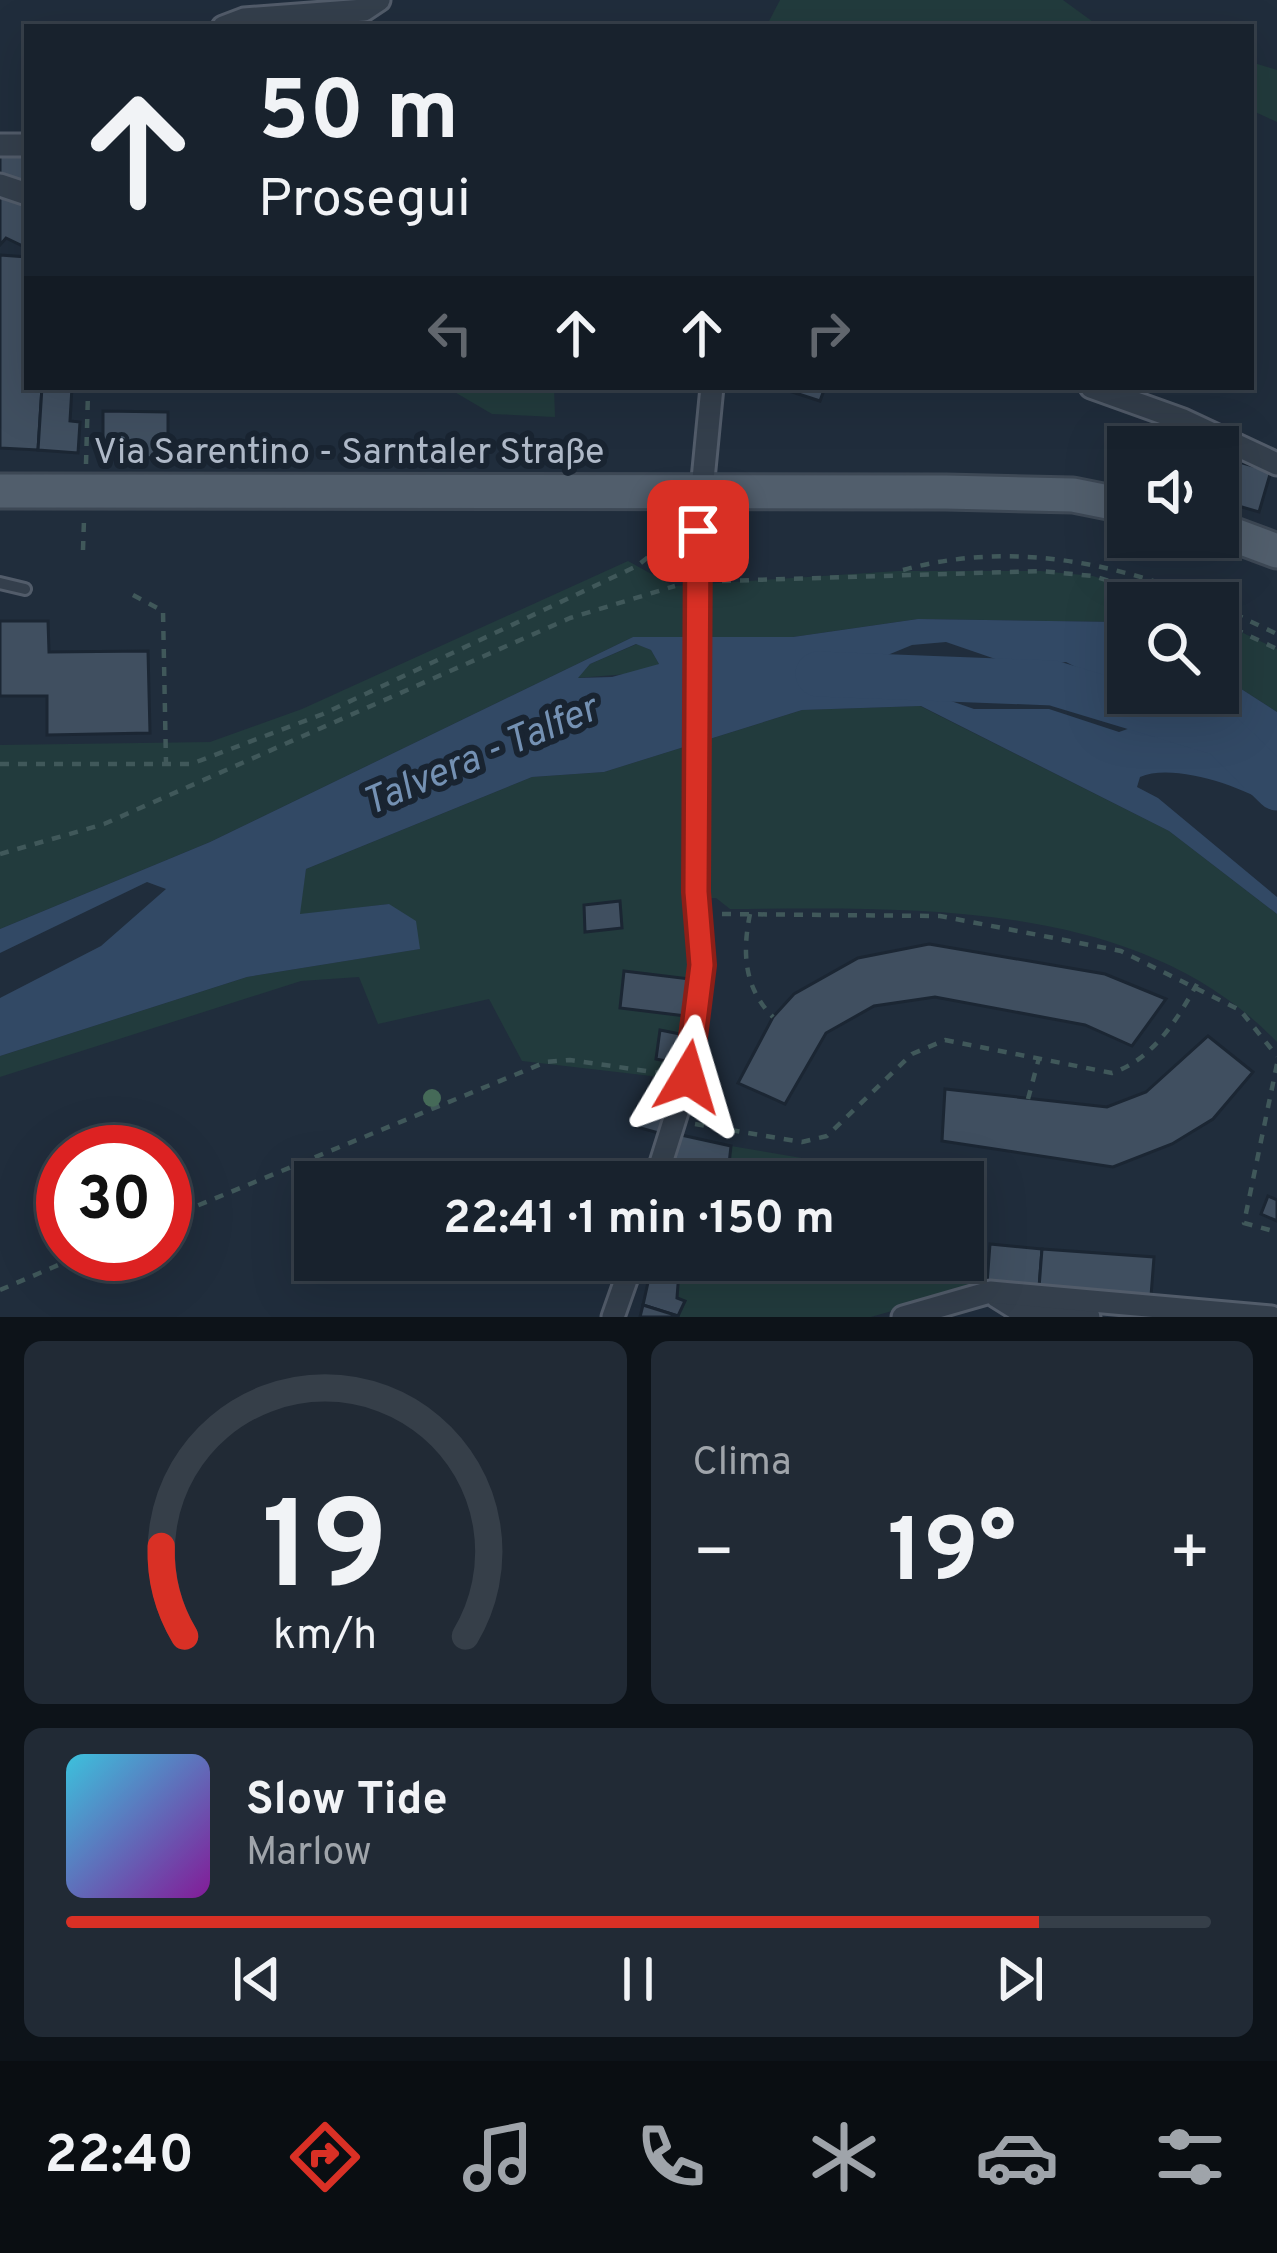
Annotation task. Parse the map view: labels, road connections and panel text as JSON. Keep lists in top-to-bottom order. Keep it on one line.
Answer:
{"streets":{"main road":["Via Sarentino - Sarntaler Straße"]},"water":["Talvera - Talfer"],"page":{"turn":["50 m","Prosegui"],"limit":"30","trip":"22:41 · 1 min · 150 m","tile":"Clima","heat":["−","19°","+"],"song":["Slow Tide","Marlow"],"tabs":"22:40","gauge":["19","km/h"]}}
